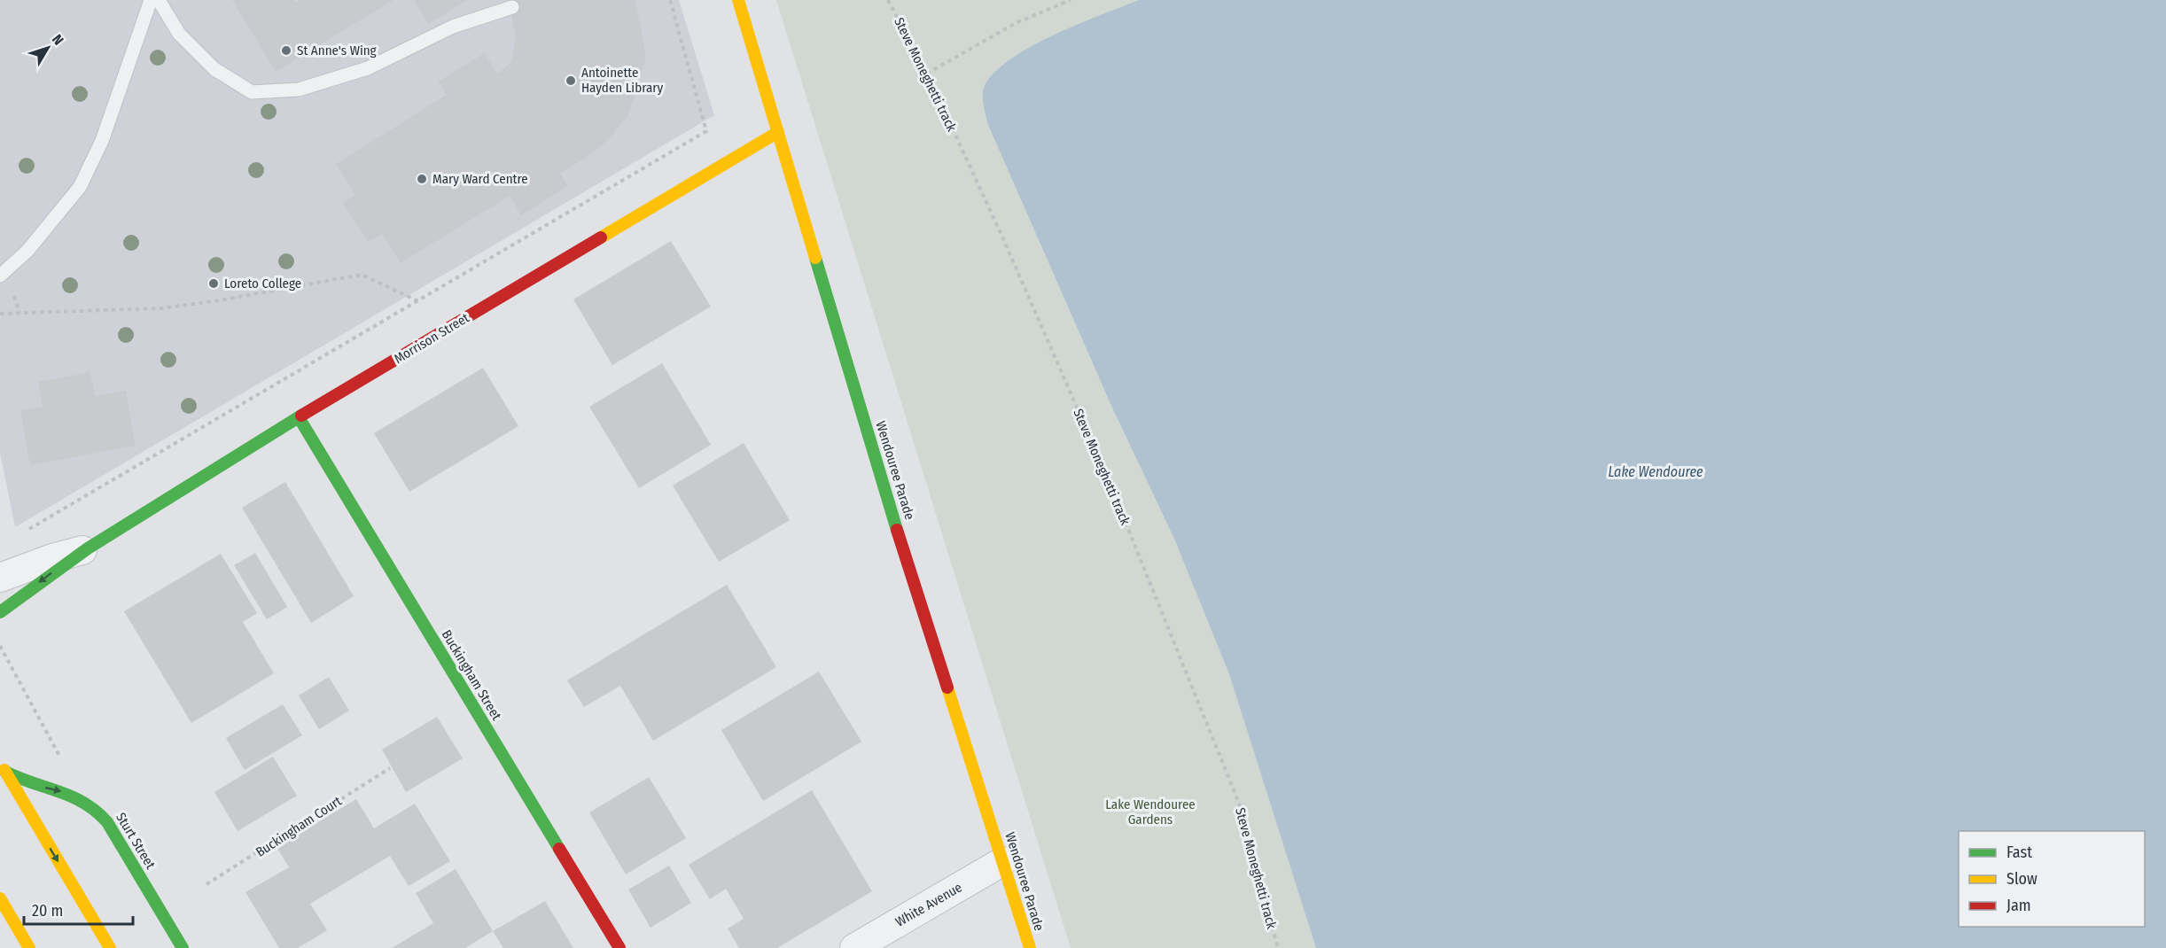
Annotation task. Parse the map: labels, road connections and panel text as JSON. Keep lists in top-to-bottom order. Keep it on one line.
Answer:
{"streets":{"street":["Morrison Street","Wendouree Parade","Buckingham Street","Sturt Street","White Avenue"],"path":["Steve Moneghetti track","Buckingham Court"]},"crossings":[["Morrison Street","Wendouree Parade"],["Morrison Street","Buckingham Street"],["Wendouree Parade","White Avenue"]],"water":["Lake Wendouree"],"parks":["Lake Wendouree Gardens"],"places":["St Anne's Wing","Antoinette Hayden Library","Mary Ward Centre","Loreto College"],"legend":["Fast","Slow","Jam"],"scale_bar":"20 m","north":"top right"}
